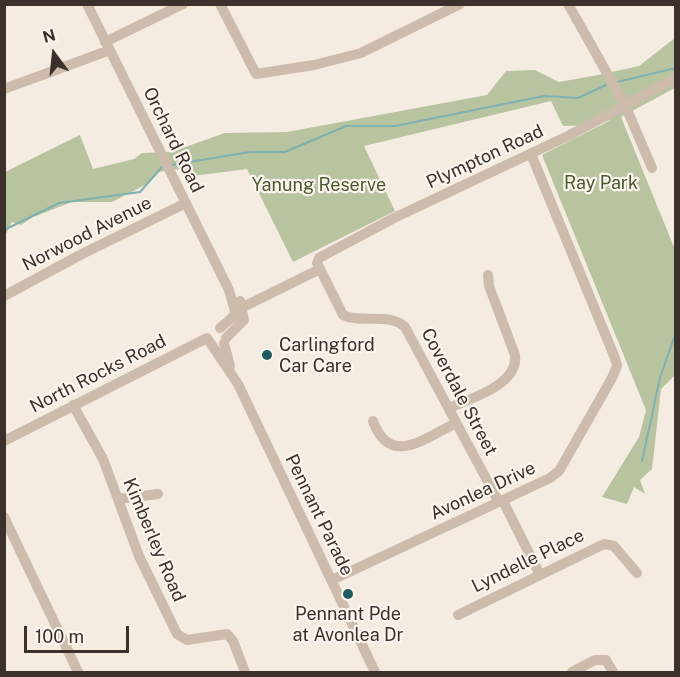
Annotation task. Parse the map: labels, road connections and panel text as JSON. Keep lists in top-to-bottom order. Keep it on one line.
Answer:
{"streets":{"street":["Orchard Road","Plympton Road","Norwood Avenue","North Rocks Road","Coverdale Street","Avonlea Drive","Pennant Parade","Kimberley Road","Lyndelle Place"]},"crossings":[["Orchard Road","Norwood Avenue"],["Orchard Road","North Rocks Road"],["Plympton Road","Coverdale Street"],["Plympton Road","Avonlea Drive"],["North Rocks Road","Pennant Parade"],["North Rocks Road","Kimberley Road"],["Coverdale Street","Avonlea Drive"],["Coverdale Street","Lyndelle Place"],["Avonlea Drive","Pennant Parade"]],"parks":["Ray Park","Yanung Reserve"],"places":["Carlingford Car Care","Pennant Pde at Avonlea Dr"],"scale_bar":"100 m","north":"top"}
